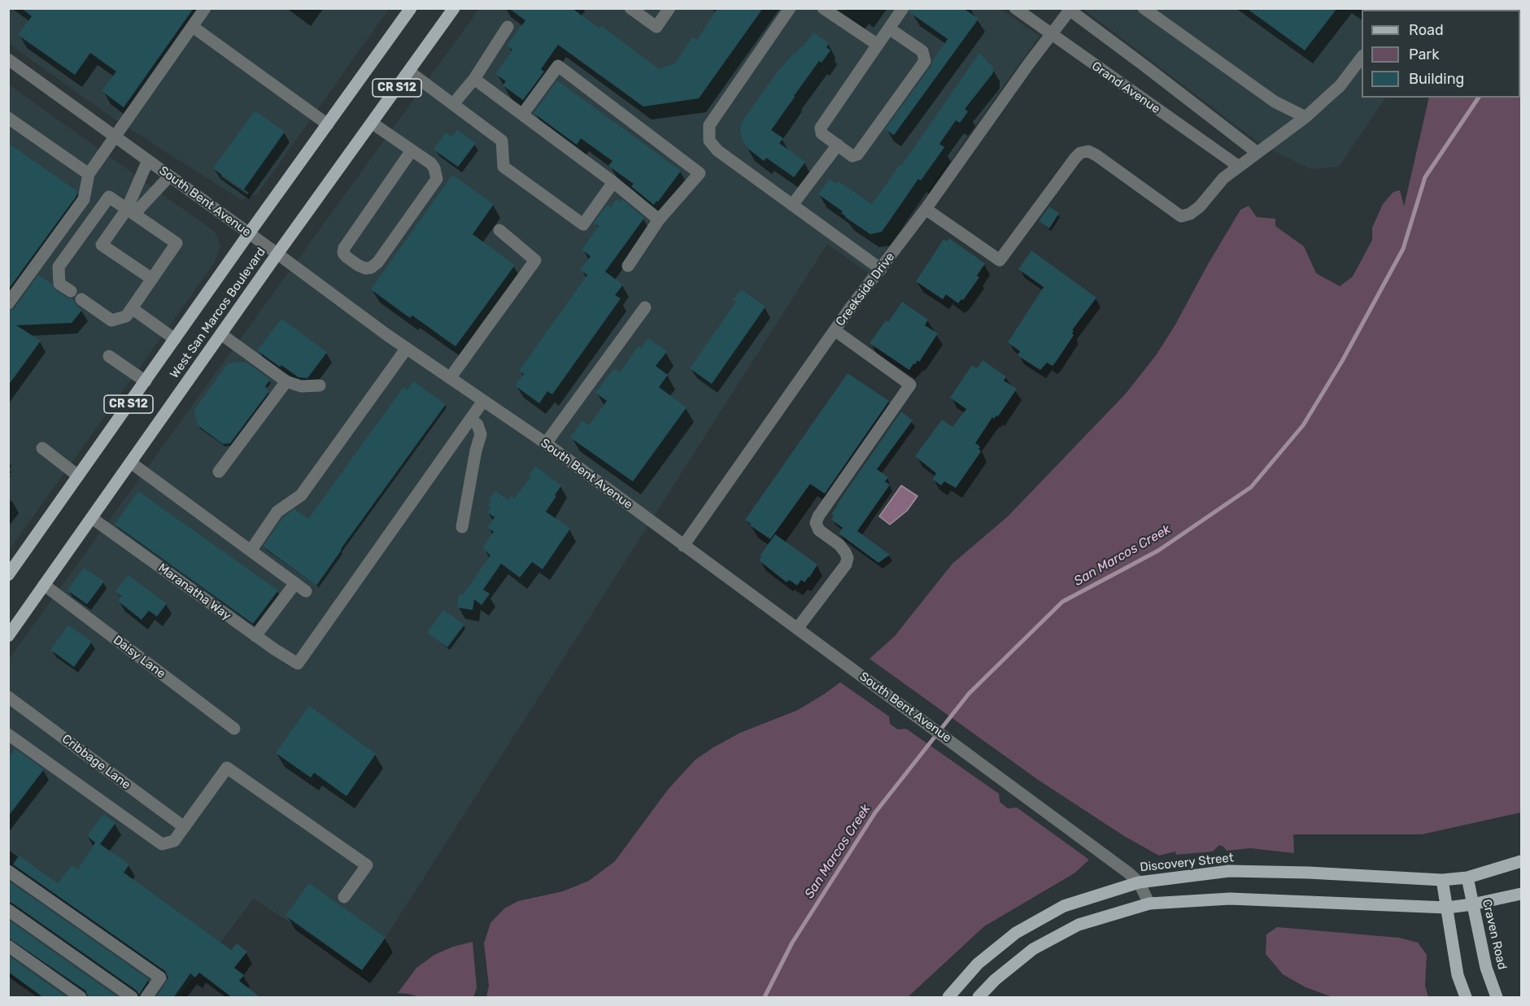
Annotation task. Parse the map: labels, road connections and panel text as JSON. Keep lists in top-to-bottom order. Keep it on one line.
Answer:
{"streets":{"main road":["CR S12","West San Marcos Boulevard","Discovery Street","Craven Road"],"street":["Grand Avenue","South Bent Avenue","Creekside Drive","Maranatha Way","Daisy Lane","Cribbage Lane"]},"crossings":[["Grand Avenue","Creekside Drive"],["South Bent Avenue","Creekside Drive"],["South Bent Avenue","West San Marcos Boulevard"],["South Bent Avenue","Discovery Street"],["West San Marcos Boulevard","Maranatha Way"],["West San Marcos Boulevard","Daisy Lane"],["Discovery Street","Craven Road"]],"water":["San Marcos Creek"],"legend":["Road","Park","Building"]}
